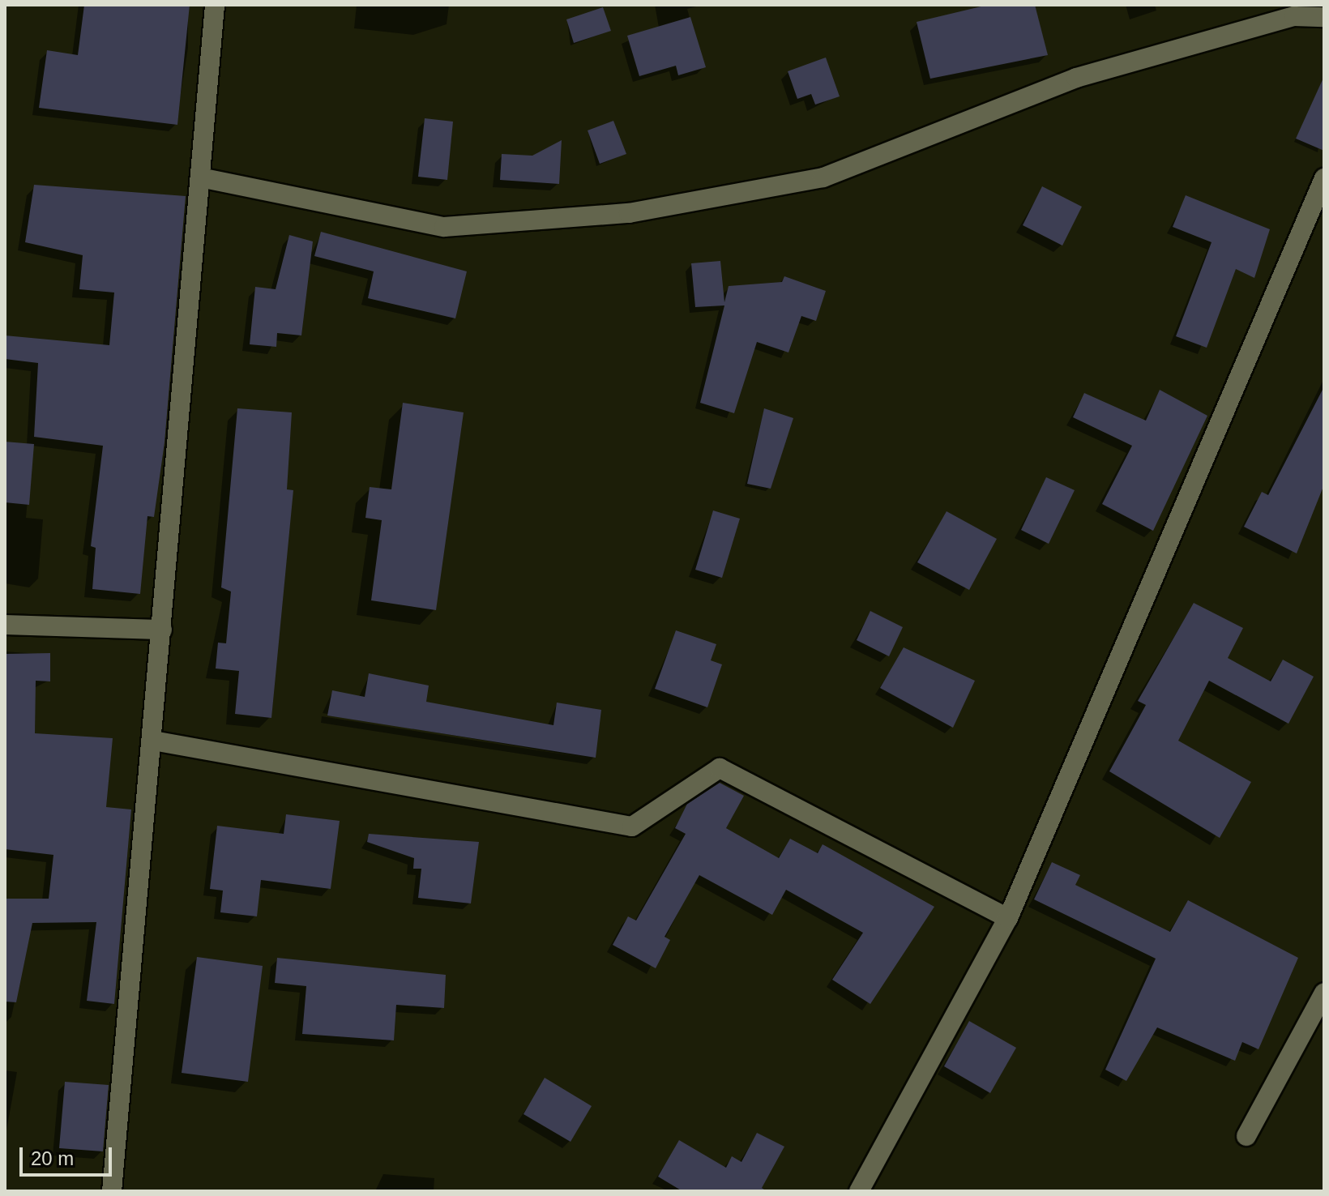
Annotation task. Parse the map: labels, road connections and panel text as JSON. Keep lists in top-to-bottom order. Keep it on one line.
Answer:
{"scale_bar":"20 m"}
